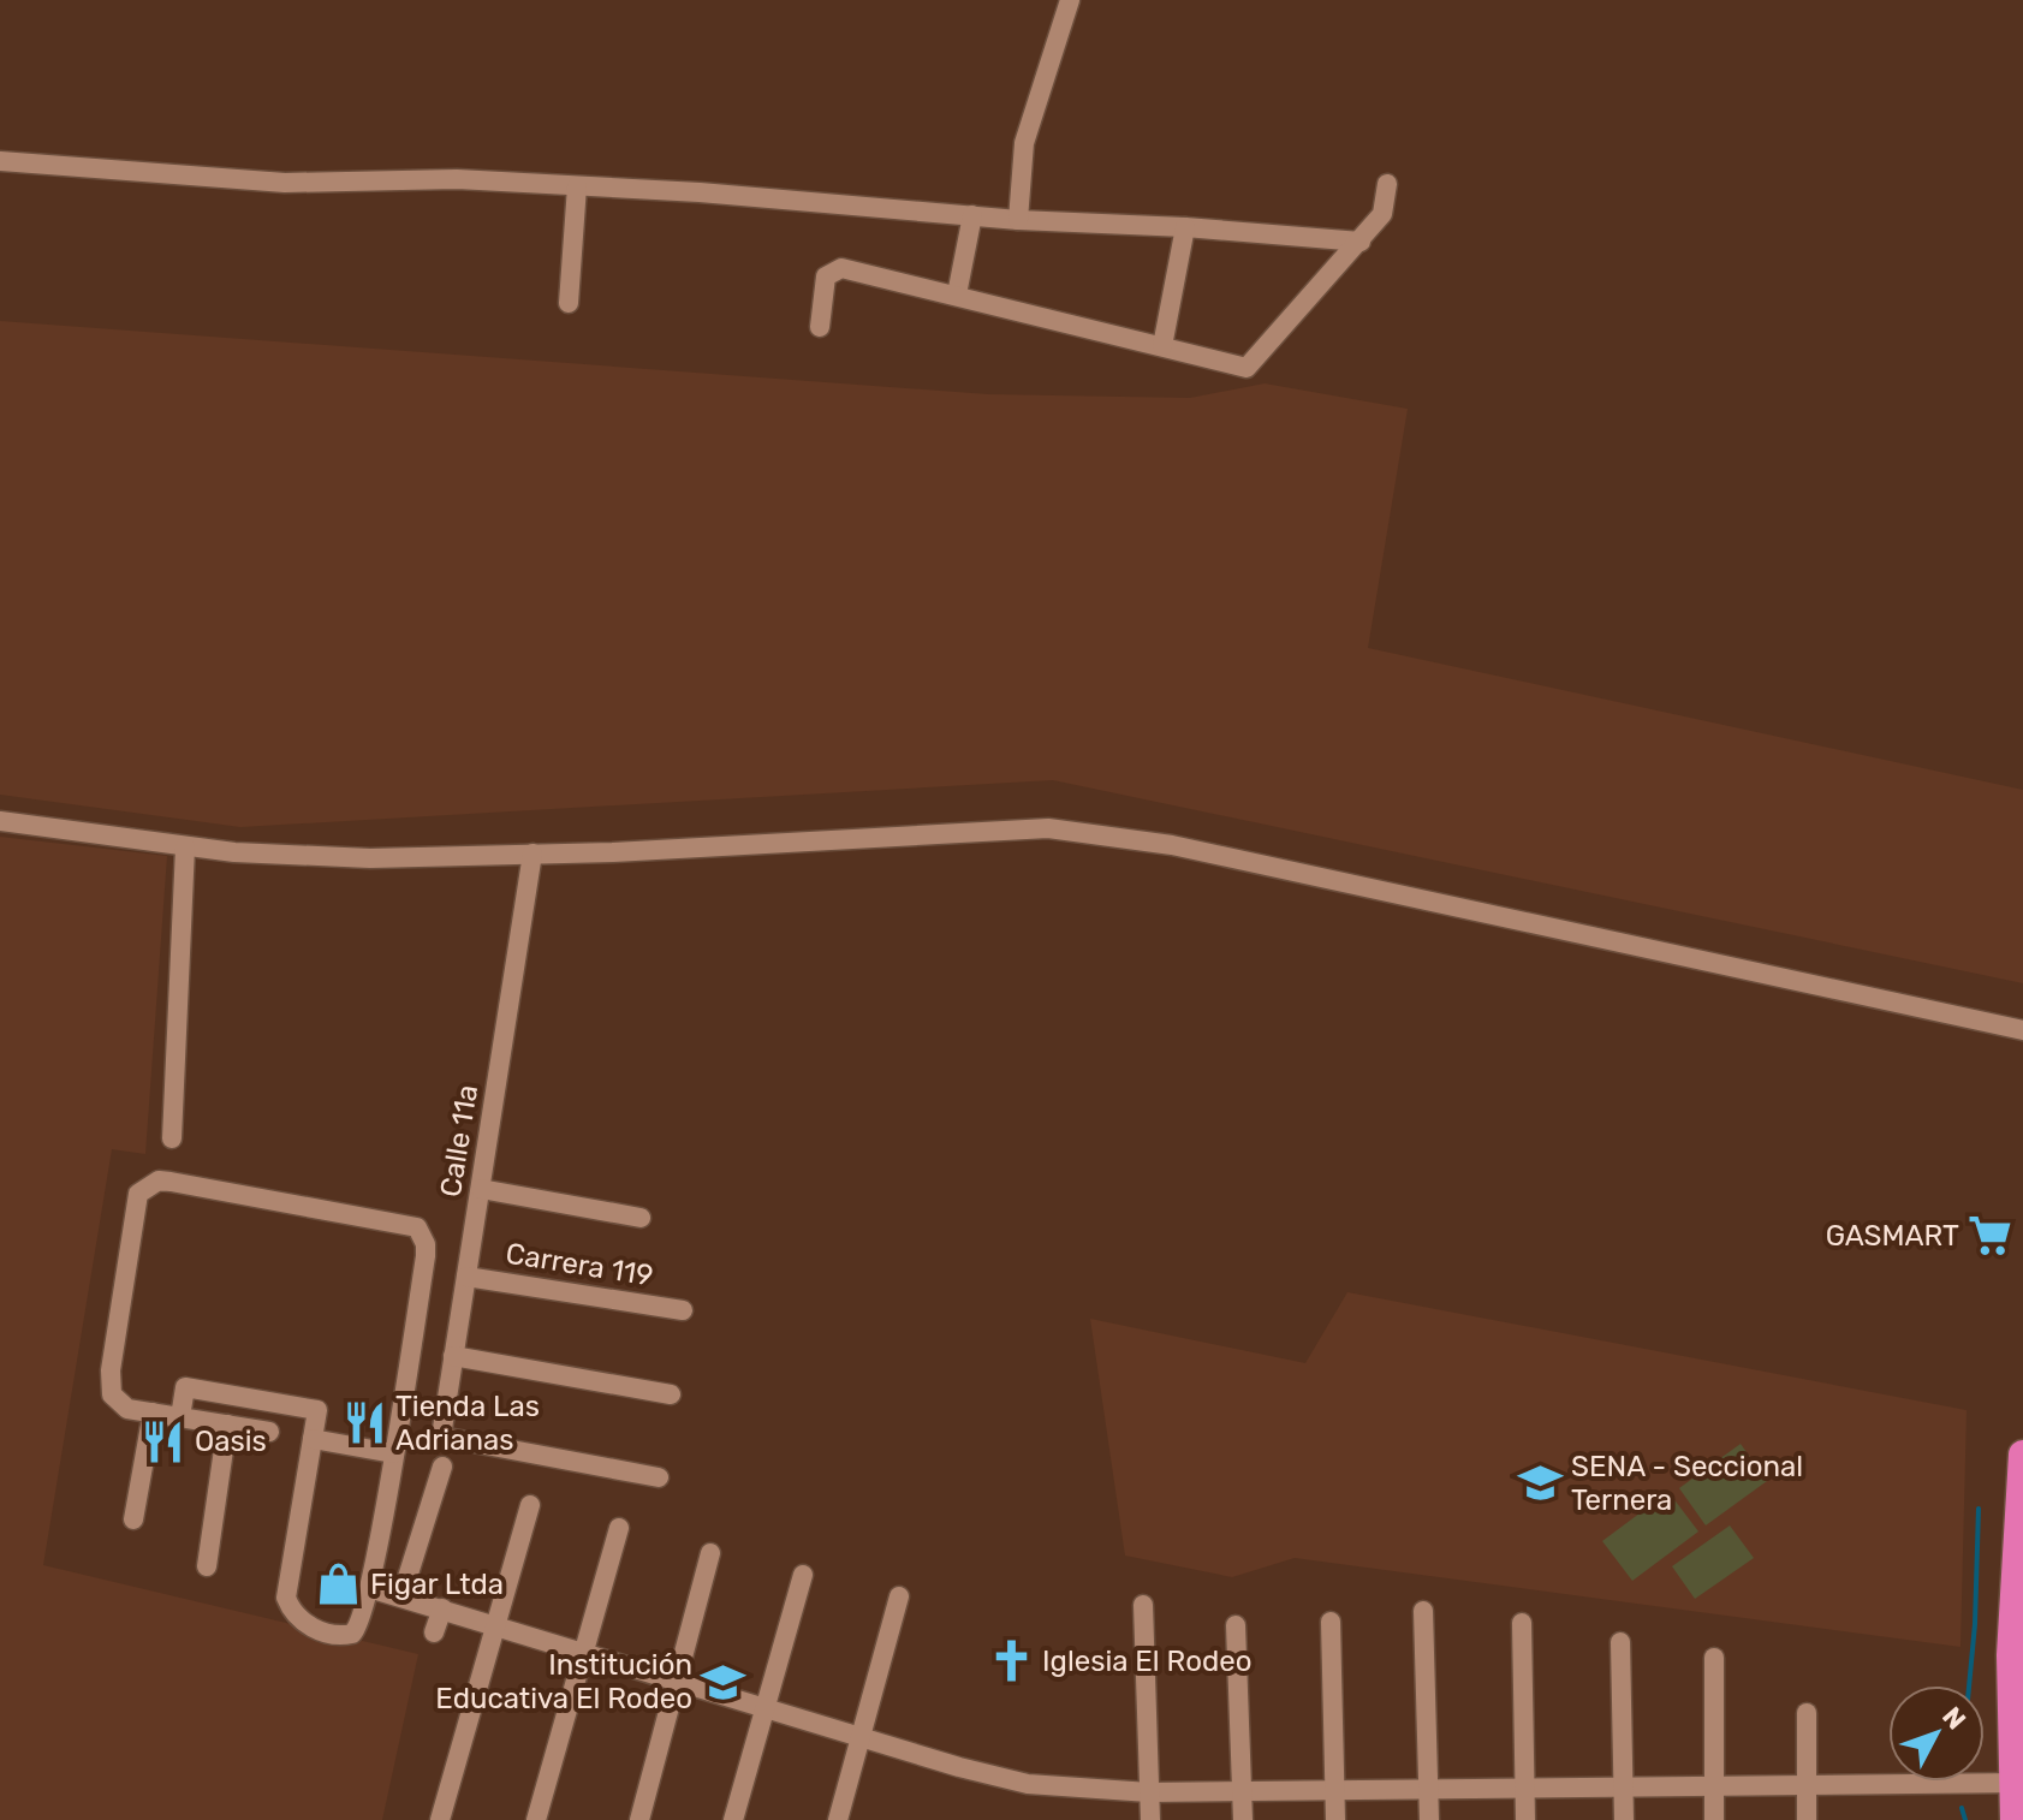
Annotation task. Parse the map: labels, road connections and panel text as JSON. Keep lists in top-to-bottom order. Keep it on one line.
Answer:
{"streets":{"street":["Calle 11a","Carrera 119"]},"crossings":[["Calle 11a","Carrera 119"]],"places":{"supermarket":["GASMART"],"restaurant":["Tienda Las Adrianas","Oasis"],"school or university":["SENA - Seccional Ternera","Institución Educativa El Rodeo"],"shop":["Figar Ltda"],"church":["Iglesia El Rodeo"]},"north":"top right"}
